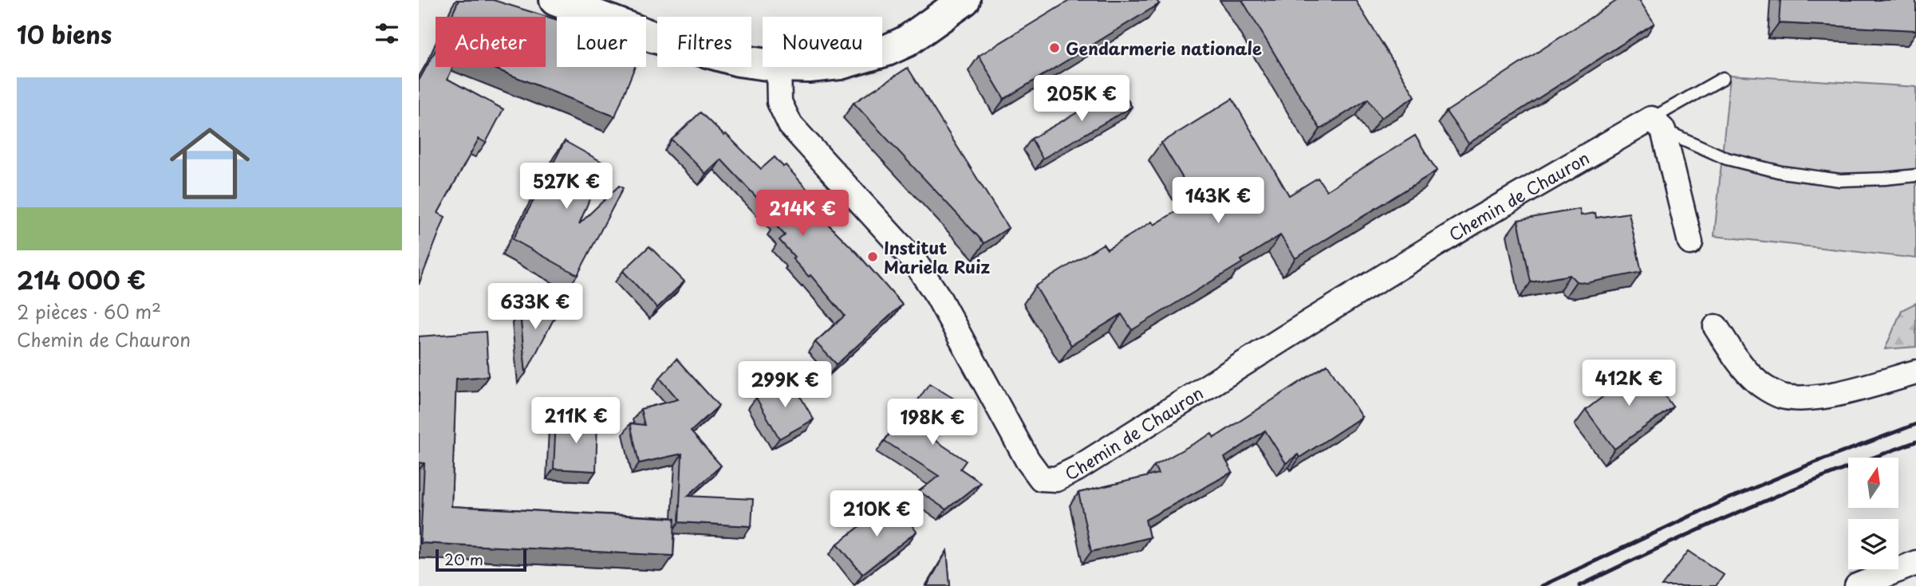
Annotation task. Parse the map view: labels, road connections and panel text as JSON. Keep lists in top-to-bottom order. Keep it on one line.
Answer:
{"streets":{"street":["Chemin de Chauron"]},"places":["Gendarmerie nationale","Institut Mariela Ruiz"],"scale_bar":"20 m","north":"top","page":{"heading":"10 biens","chip":["Acheter","Louer","Filtres","Nouveau"],"list":[{"name":"214 000 €","note":"2 pièces · 60 m² · Chemin de Chauron"}],"price":["205K €","527K €","143K €","214K €","633K €","412K €","299K €","211K €","198K €","210K €"],"scale":"20 m"}}
